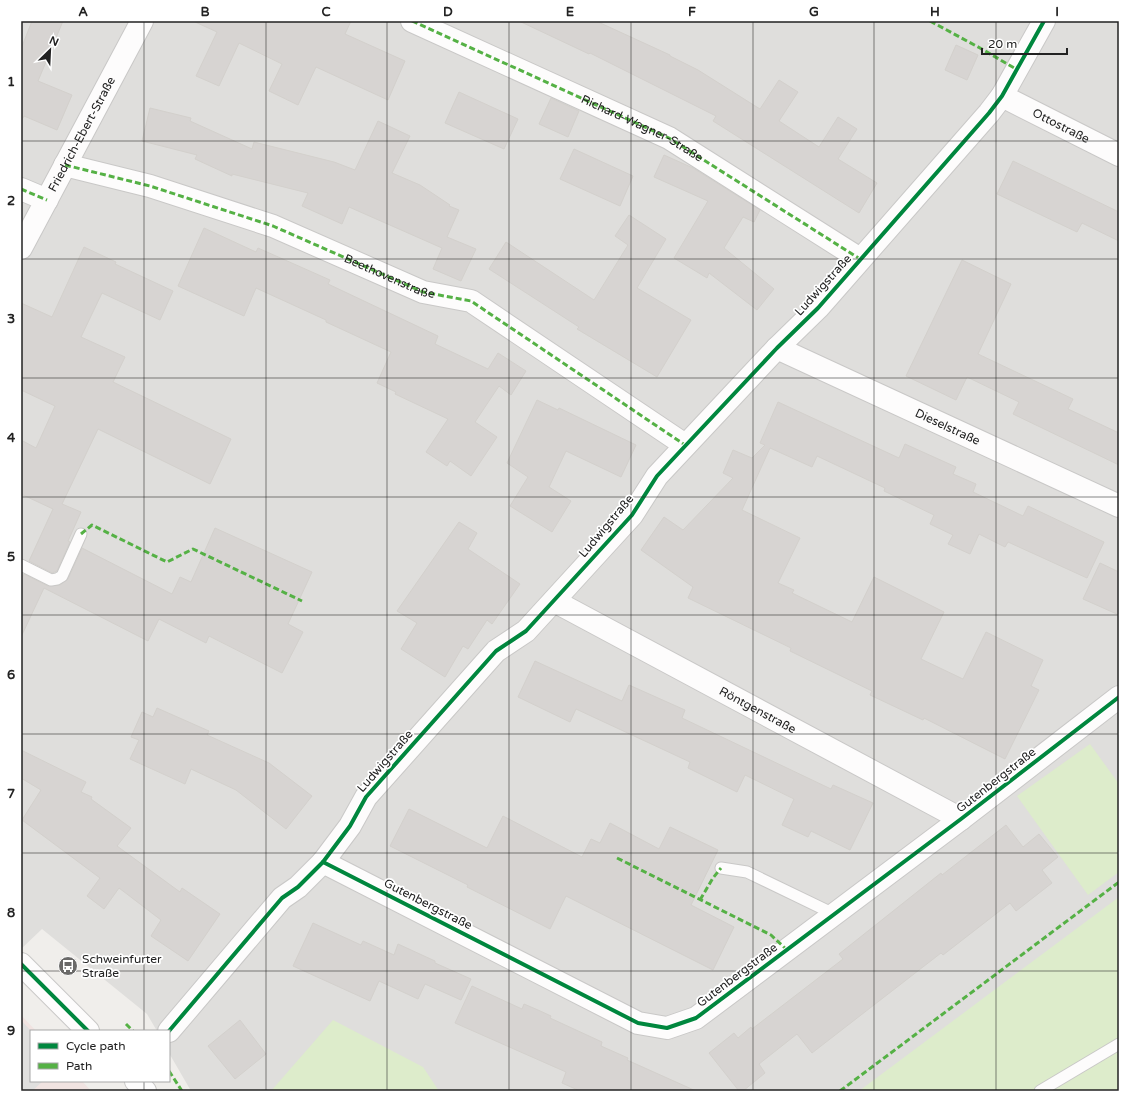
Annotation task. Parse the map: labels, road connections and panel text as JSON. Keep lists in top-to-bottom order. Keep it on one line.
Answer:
{"streets":{"street":["Ottostraße","Richard-Wagner-Straße","Friedrich-Ebert-Straße","Beethovenstraße","Ludwigstraße","Dieselstraße","Röntgenstraße","Gutenbergstraße"]},"crossings":[["Ottostraße","Ludwigstraße"],["Richard-Wagner-Straße","Ludwigstraße"],["Friedrich-Ebert-Straße","Beethovenstraße"],["Beethovenstraße","Ludwigstraße"],["Ludwigstraße","Dieselstraße"],["Ludwigstraße","Röntgenstraße"],["Ludwigstraße","Gutenbergstraße"],["Röntgenstraße","Gutenbergstraße"]],"places":{"bus stop":["Schweinfurter Straße"]},"legend":["Cycle path","Path"],"scale_bar":"20 m","north":"top right","grid":{"columns":["A","B","C","D","E","F","G","H","I"],"rows":["1","2","3","4","5","6","7","8","9"]}}
